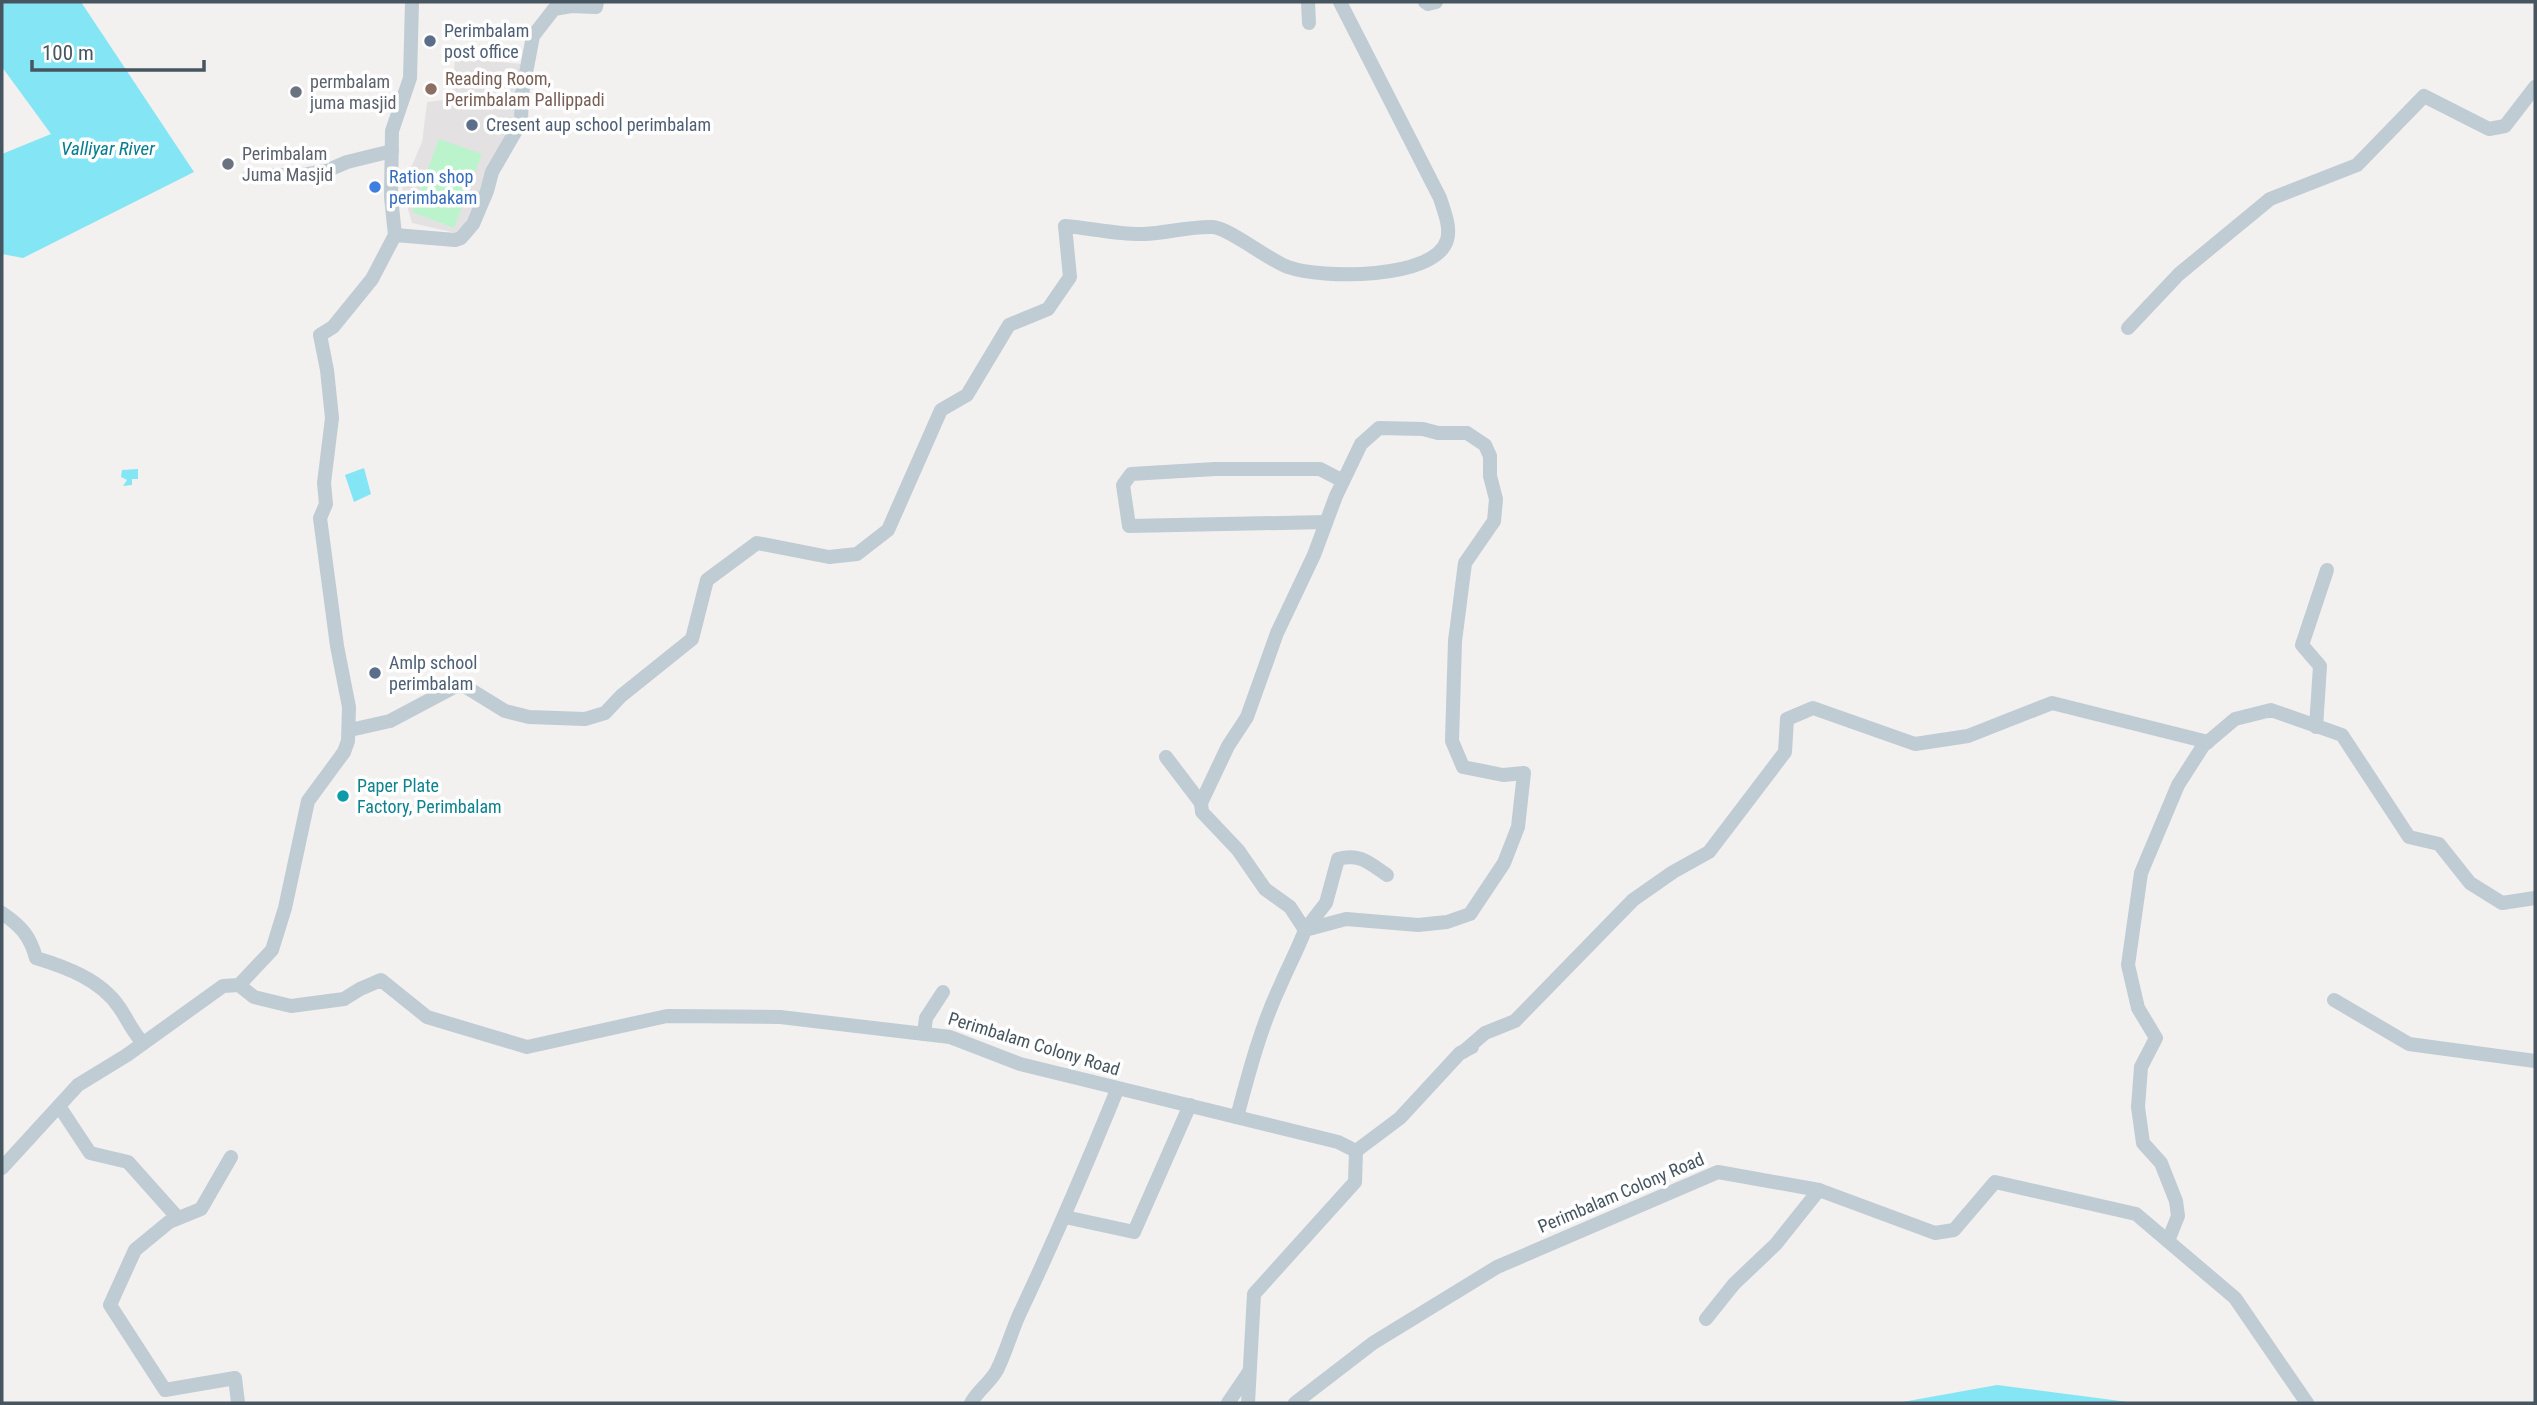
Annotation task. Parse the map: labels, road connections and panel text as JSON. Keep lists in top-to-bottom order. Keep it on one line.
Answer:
{"streets":{"street":["Perimbalam Colony Road"]},"water":["Valliyar River"],"places":["Perimbalam post office","Reading Room, Perimbalam Pallippadi","permbalam juma masjid","Cresent aup school perimbalam","Perimbalam Juma Masjid","Ration shop perimbakam","Amlp school perimbalam","Paper Plate Factory, Perimbalam"],"scale_bar":"100 m"}
